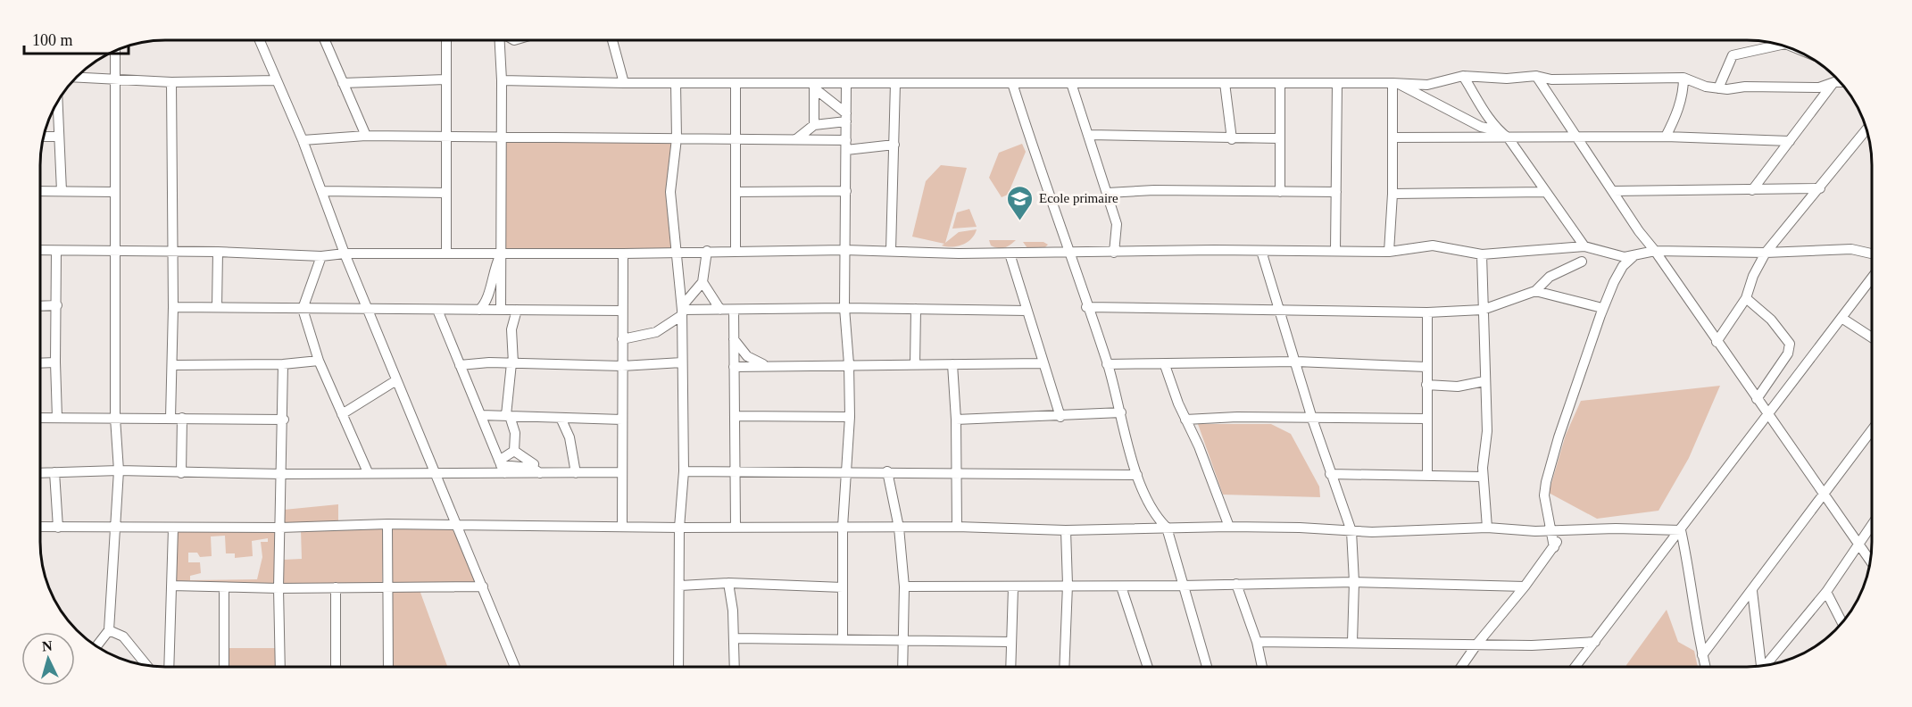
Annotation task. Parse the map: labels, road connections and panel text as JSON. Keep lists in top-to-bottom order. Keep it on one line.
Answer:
{"places":{"school or university":["Ecole primaire"]},"scale_bar":"100 m","north":"top"}
